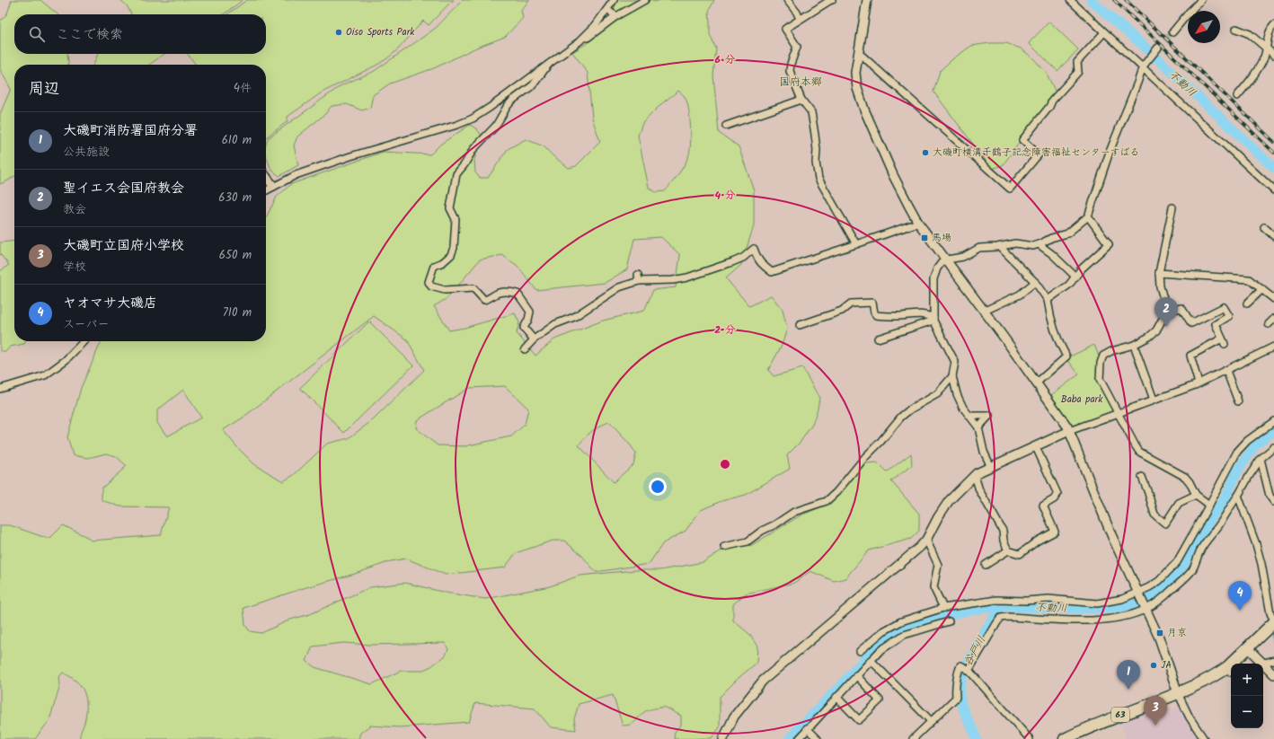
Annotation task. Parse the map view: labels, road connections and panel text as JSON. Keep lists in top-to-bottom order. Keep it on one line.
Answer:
{"streets":{"main road":["63"]},"districts":["国府本郷"],"water":["不動川","谷戸川"],"parks":["Baba park"],"places":{"other":["Oiso Sports Park","大磯町横溝千鶴子記念障害福祉センターすばる","JA"],"transit":["馬場","月京"]},"north":"bottom left","page":{"search":"ここで検索","heading":["周辺","4件"],"list":[{"mark":"1","name":"大磯町消防署国府分署","note":"公共施設","value":"610 m"},{"mark":"2","name":"聖イエス会国府教会","note":"教会","value":"630 m"},{"mark":"3","name":"大磯町立国府小学校","note":"学校","value":"650 m"},{"mark":"4","name":"ヤオマサ大磯店","note":"スーパー","value":"710 m"}],"pins":["2","4","1","3"],"map_buttons":["+","−"]},"rings":["6 分","4 分","2 分"]}
